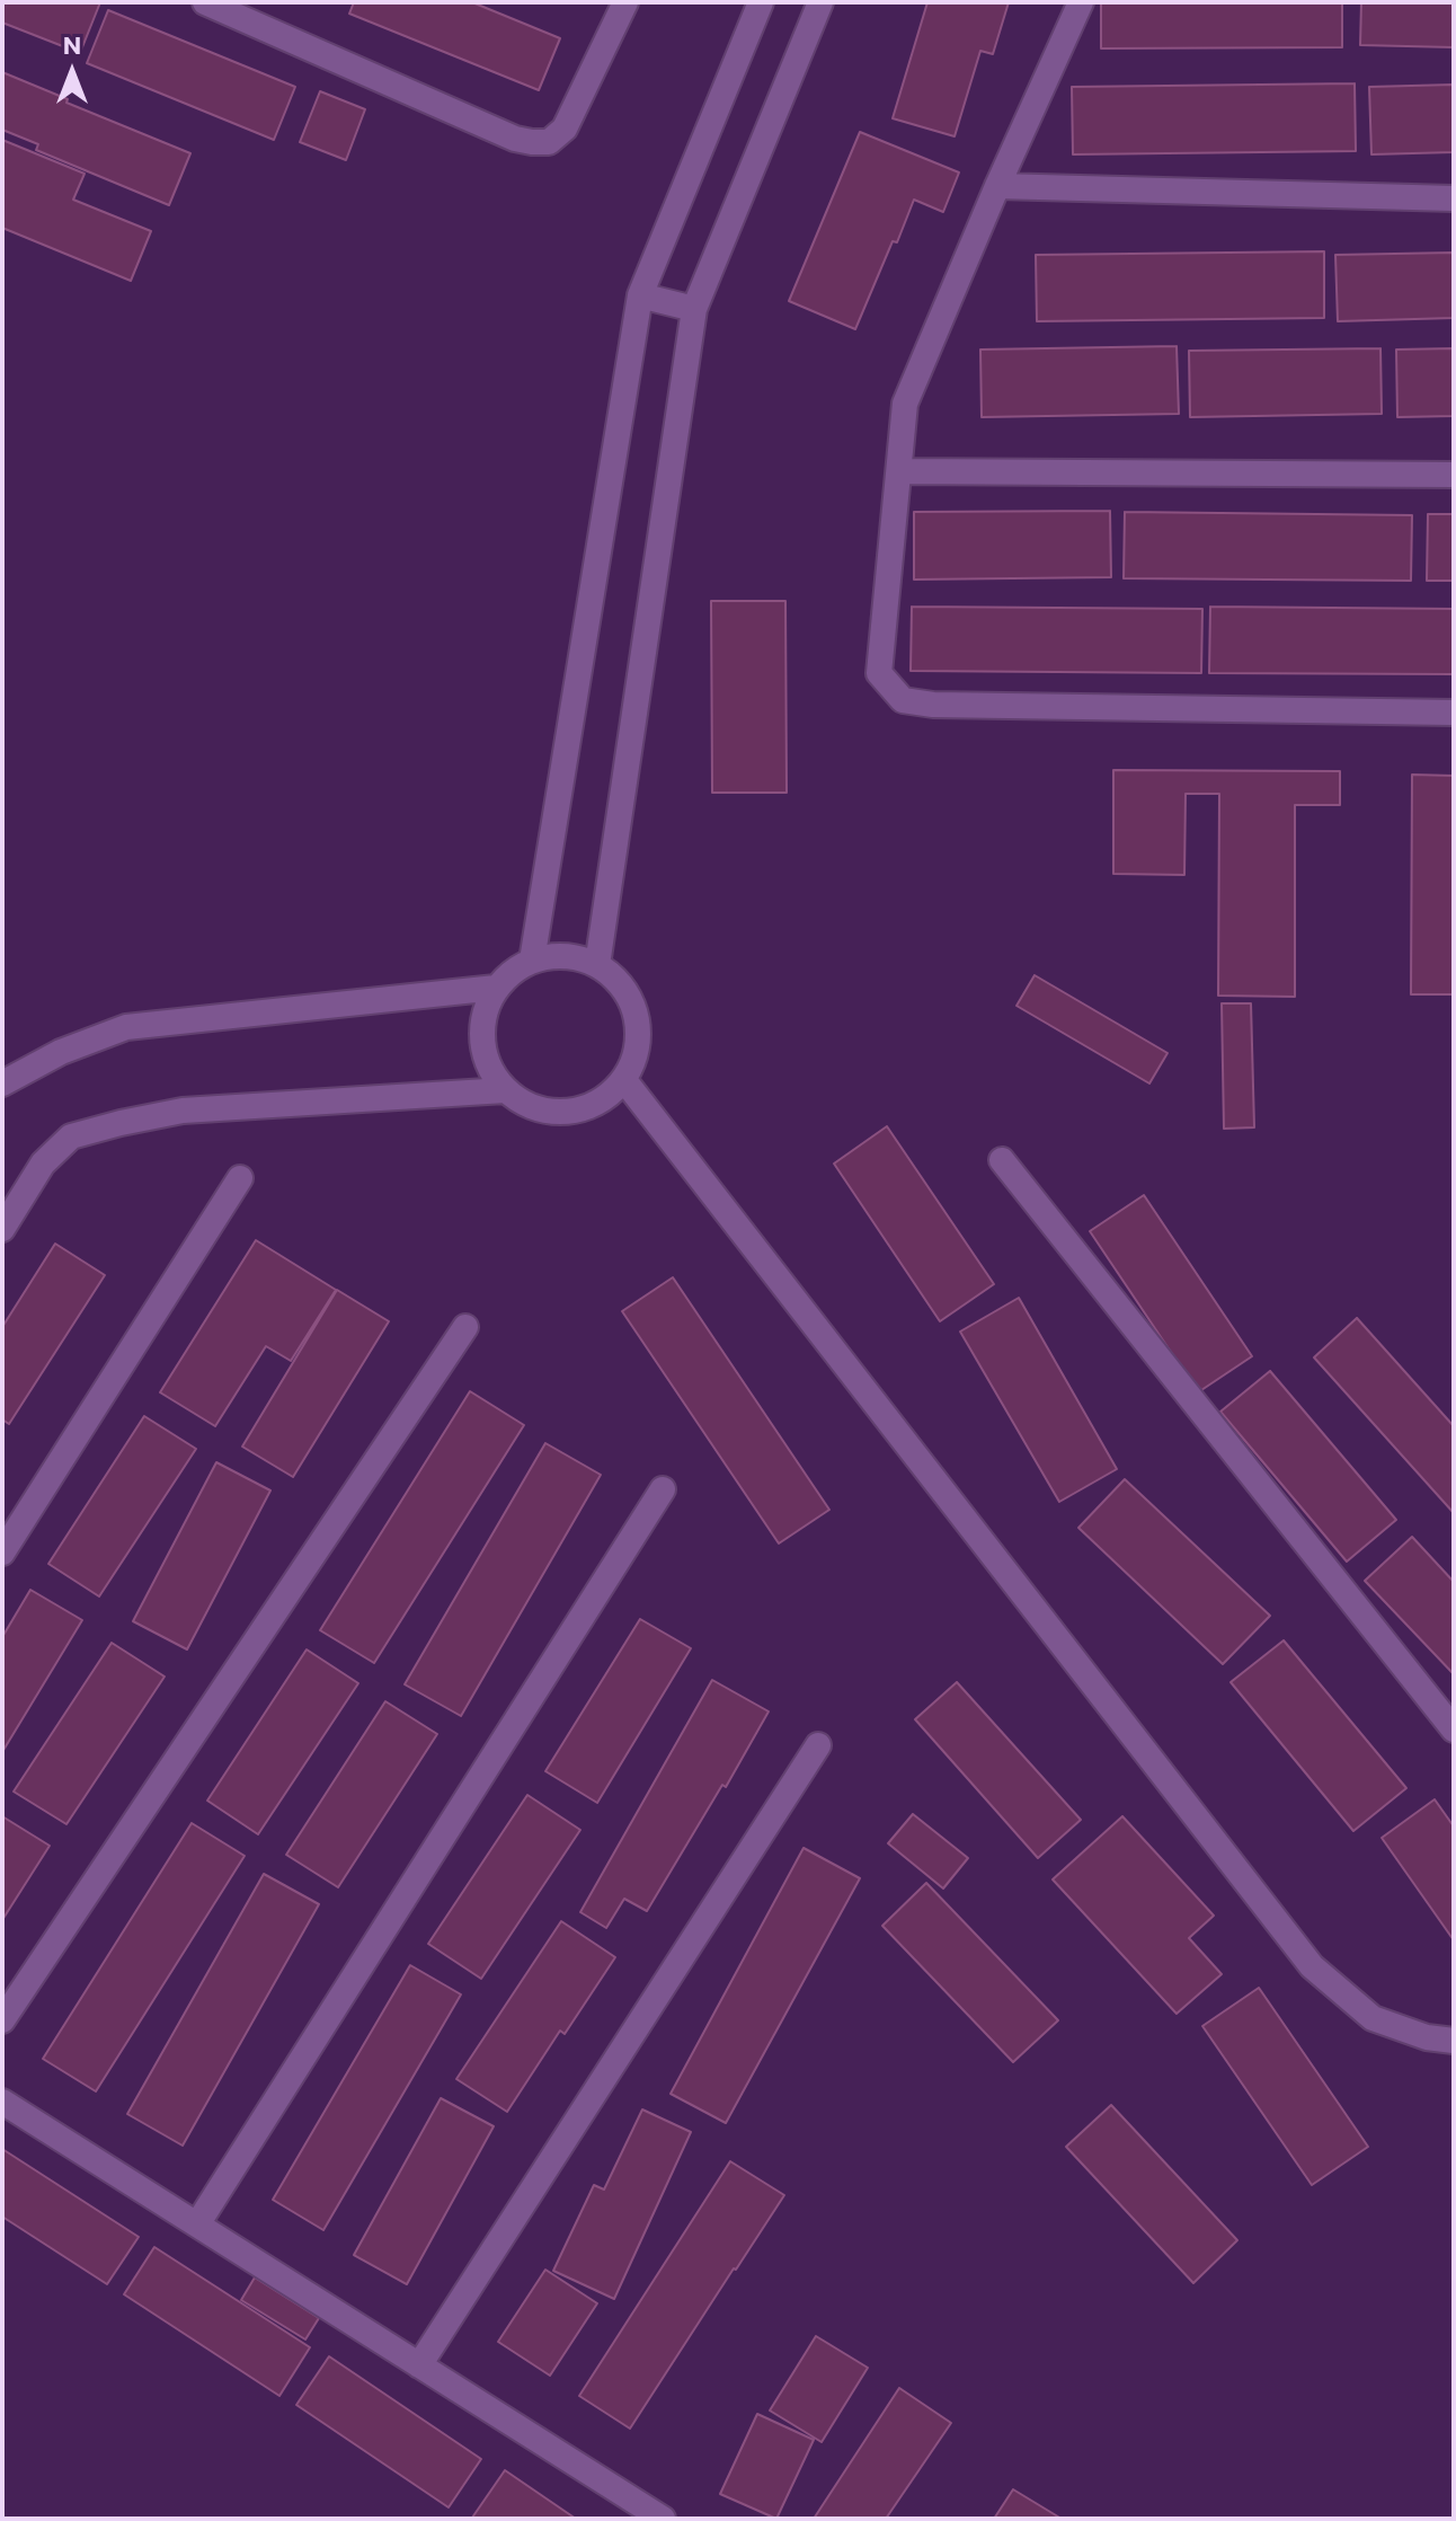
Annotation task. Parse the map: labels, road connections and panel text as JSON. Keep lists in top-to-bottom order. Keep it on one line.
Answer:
{"north":"top"}
